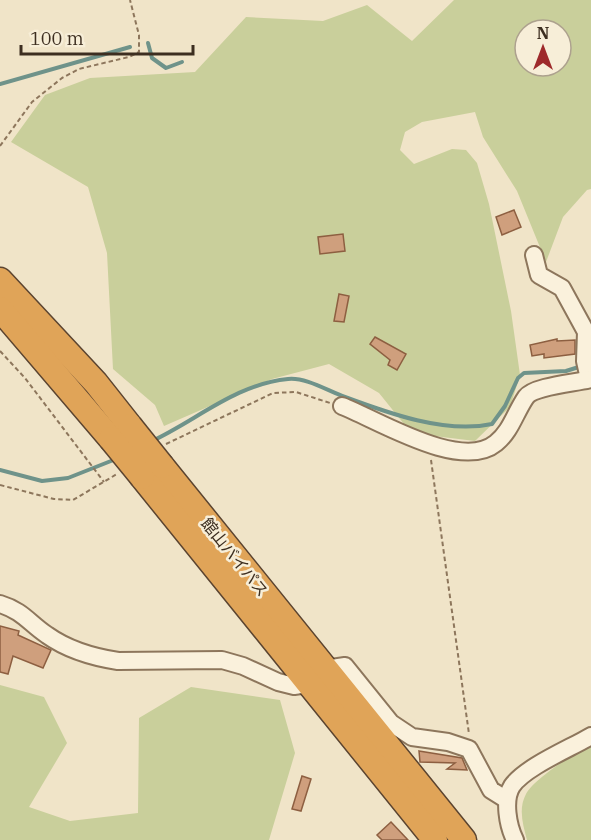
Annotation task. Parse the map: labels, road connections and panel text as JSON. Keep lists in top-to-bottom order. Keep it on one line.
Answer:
{"streets":{"highway":["館山バイパス"]},"scale_bar":"100 m","north":"top"}
